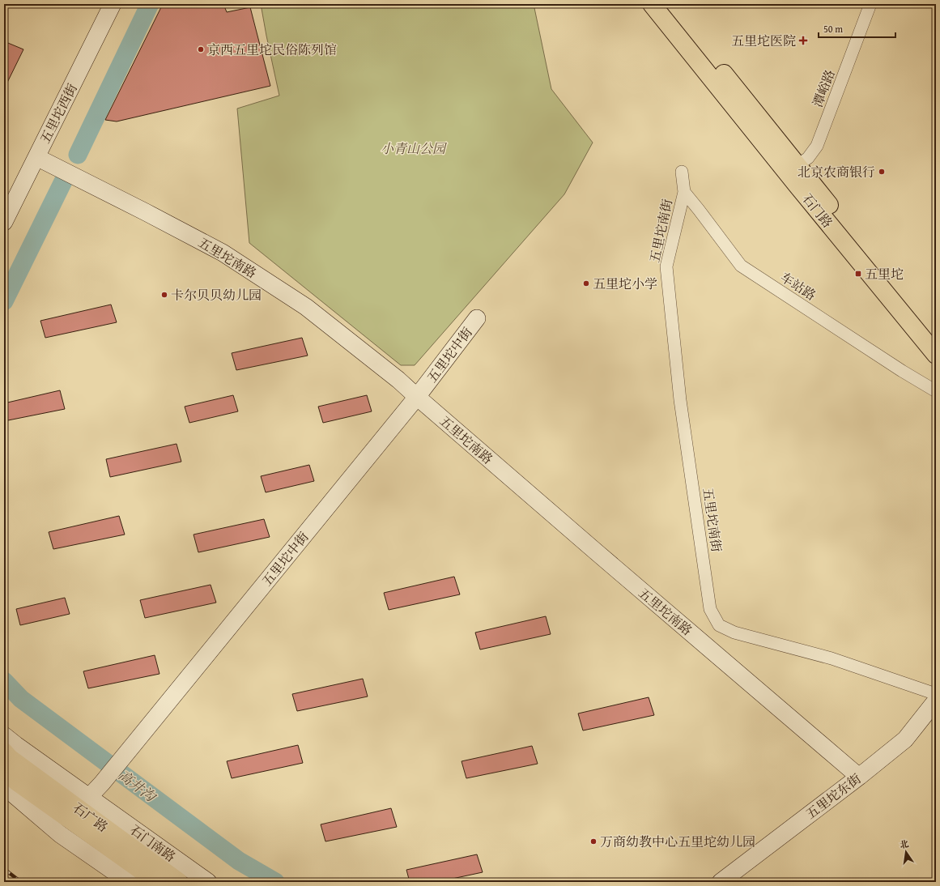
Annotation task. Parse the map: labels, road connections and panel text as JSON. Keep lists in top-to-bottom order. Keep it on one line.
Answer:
{"streets":{"main road":["石门路","石广路"],"street":["潭峪路","五里坨西街","五里坨南街","五里坨南路","车站路","五里坨中街","五里坨东街","石门南路"]},"crossings":[["潭峪路","石门路"],["五里坨西街","五里坨南路"],["五里坨南街","车站路"],["五里坨南路","五里坨中街"],["五里坨南路","五里坨东街"],["五里坨中街","石门南路"]],"water":["高井沟"],"parks":["小青山公园"],"places":{"health":["五里坨医院"],"other":["京西五里坨民俗陈列馆","北京农商银行","五里坨小学","卡尔贝贝幼儿园","万商幼教中心五里坨幼儿园"],"transit":["五里坨"]},"scale_bar":"50 m","north":"top"}
